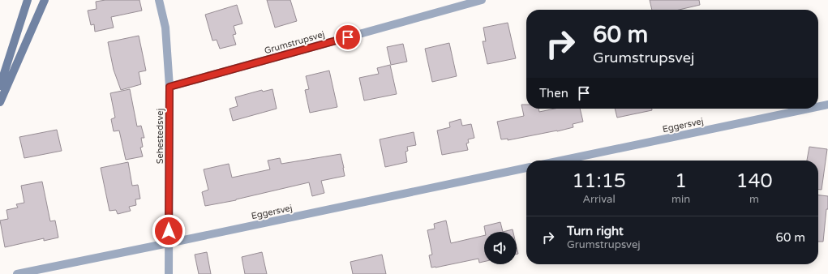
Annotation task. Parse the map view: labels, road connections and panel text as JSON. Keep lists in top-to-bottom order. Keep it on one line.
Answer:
{"streets":{"street":["Grumstrupsvej","Eggersvej","Sehestedsvej"]},"crossings":[["Grumstrupsvej","Sehestedsvej"],["Eggersvej","Sehestedsvej"]],"page":{"turn":["60 m","Grumstrupsvej"],"then":"Then","eta":["11:15","Arrival","1","min","140","m"],"list":[{"name":"Turn right","note":"Grumstrupsvej","value":"60 m"}]}}
